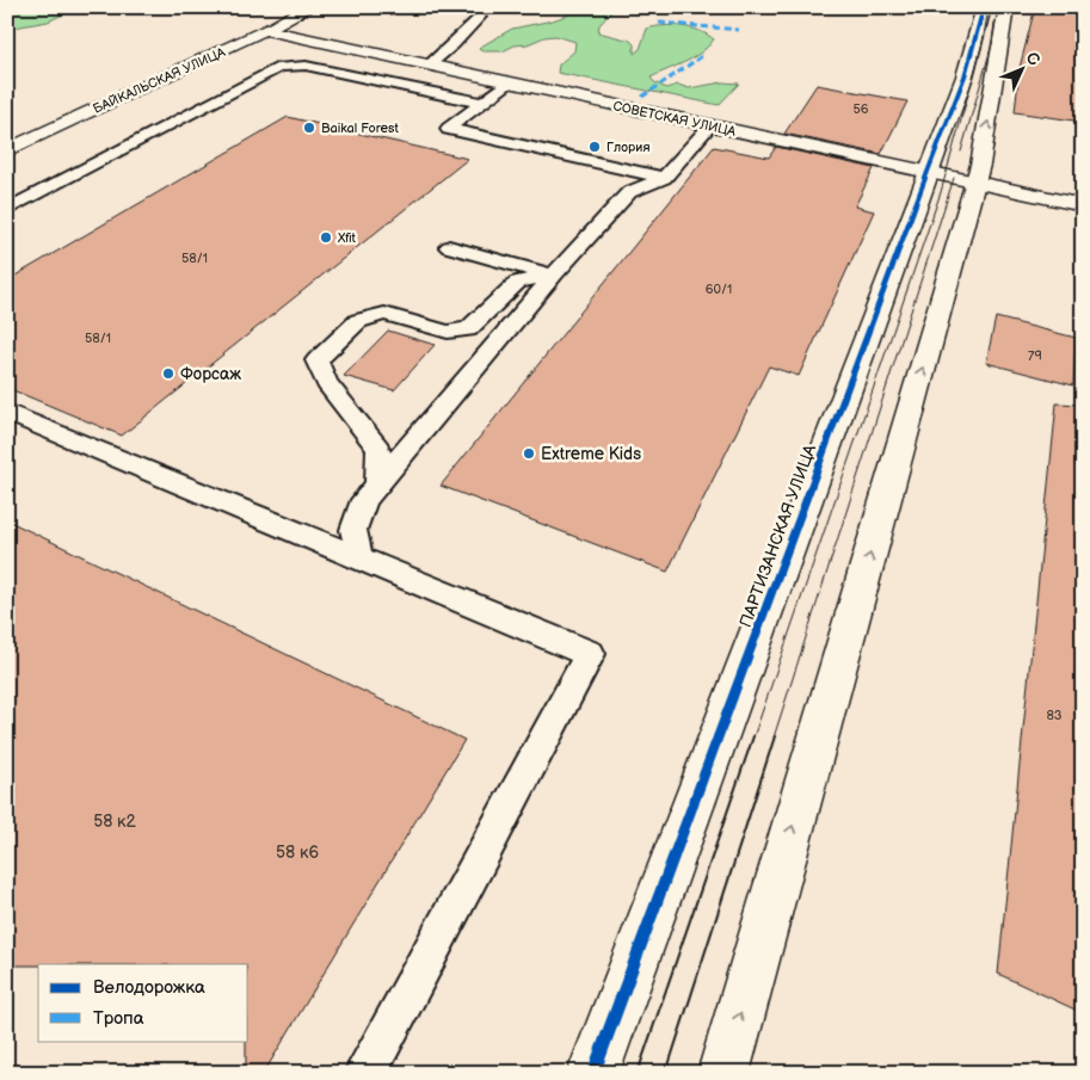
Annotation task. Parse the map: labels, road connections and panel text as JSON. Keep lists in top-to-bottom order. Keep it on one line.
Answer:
{"streets":{"street":["БАЙКАЛЬСКАЯ УЛИЦА","СОВЕТСКАЯ УЛИЦА","ПАРТИЗАНСКАЯ УЛИЦА"]},"crossings":[["БАЙКАЛЬСКАЯ УЛИЦА","СОВЕТСКАЯ УЛИЦА"],["СОВЕТСКАЯ УЛИЦА","ПАРТИЗАНСКАЯ УЛИЦА"]],"places":["Baikal Forest","Глория","Xfit","Форсаж","Extreme Kids"],"house_numbers":["56","58/1","60/1","58/1","79","83","58 к2","58 к6"],"legend":["Велодорожка","Тропа"],"north":"top right"}
